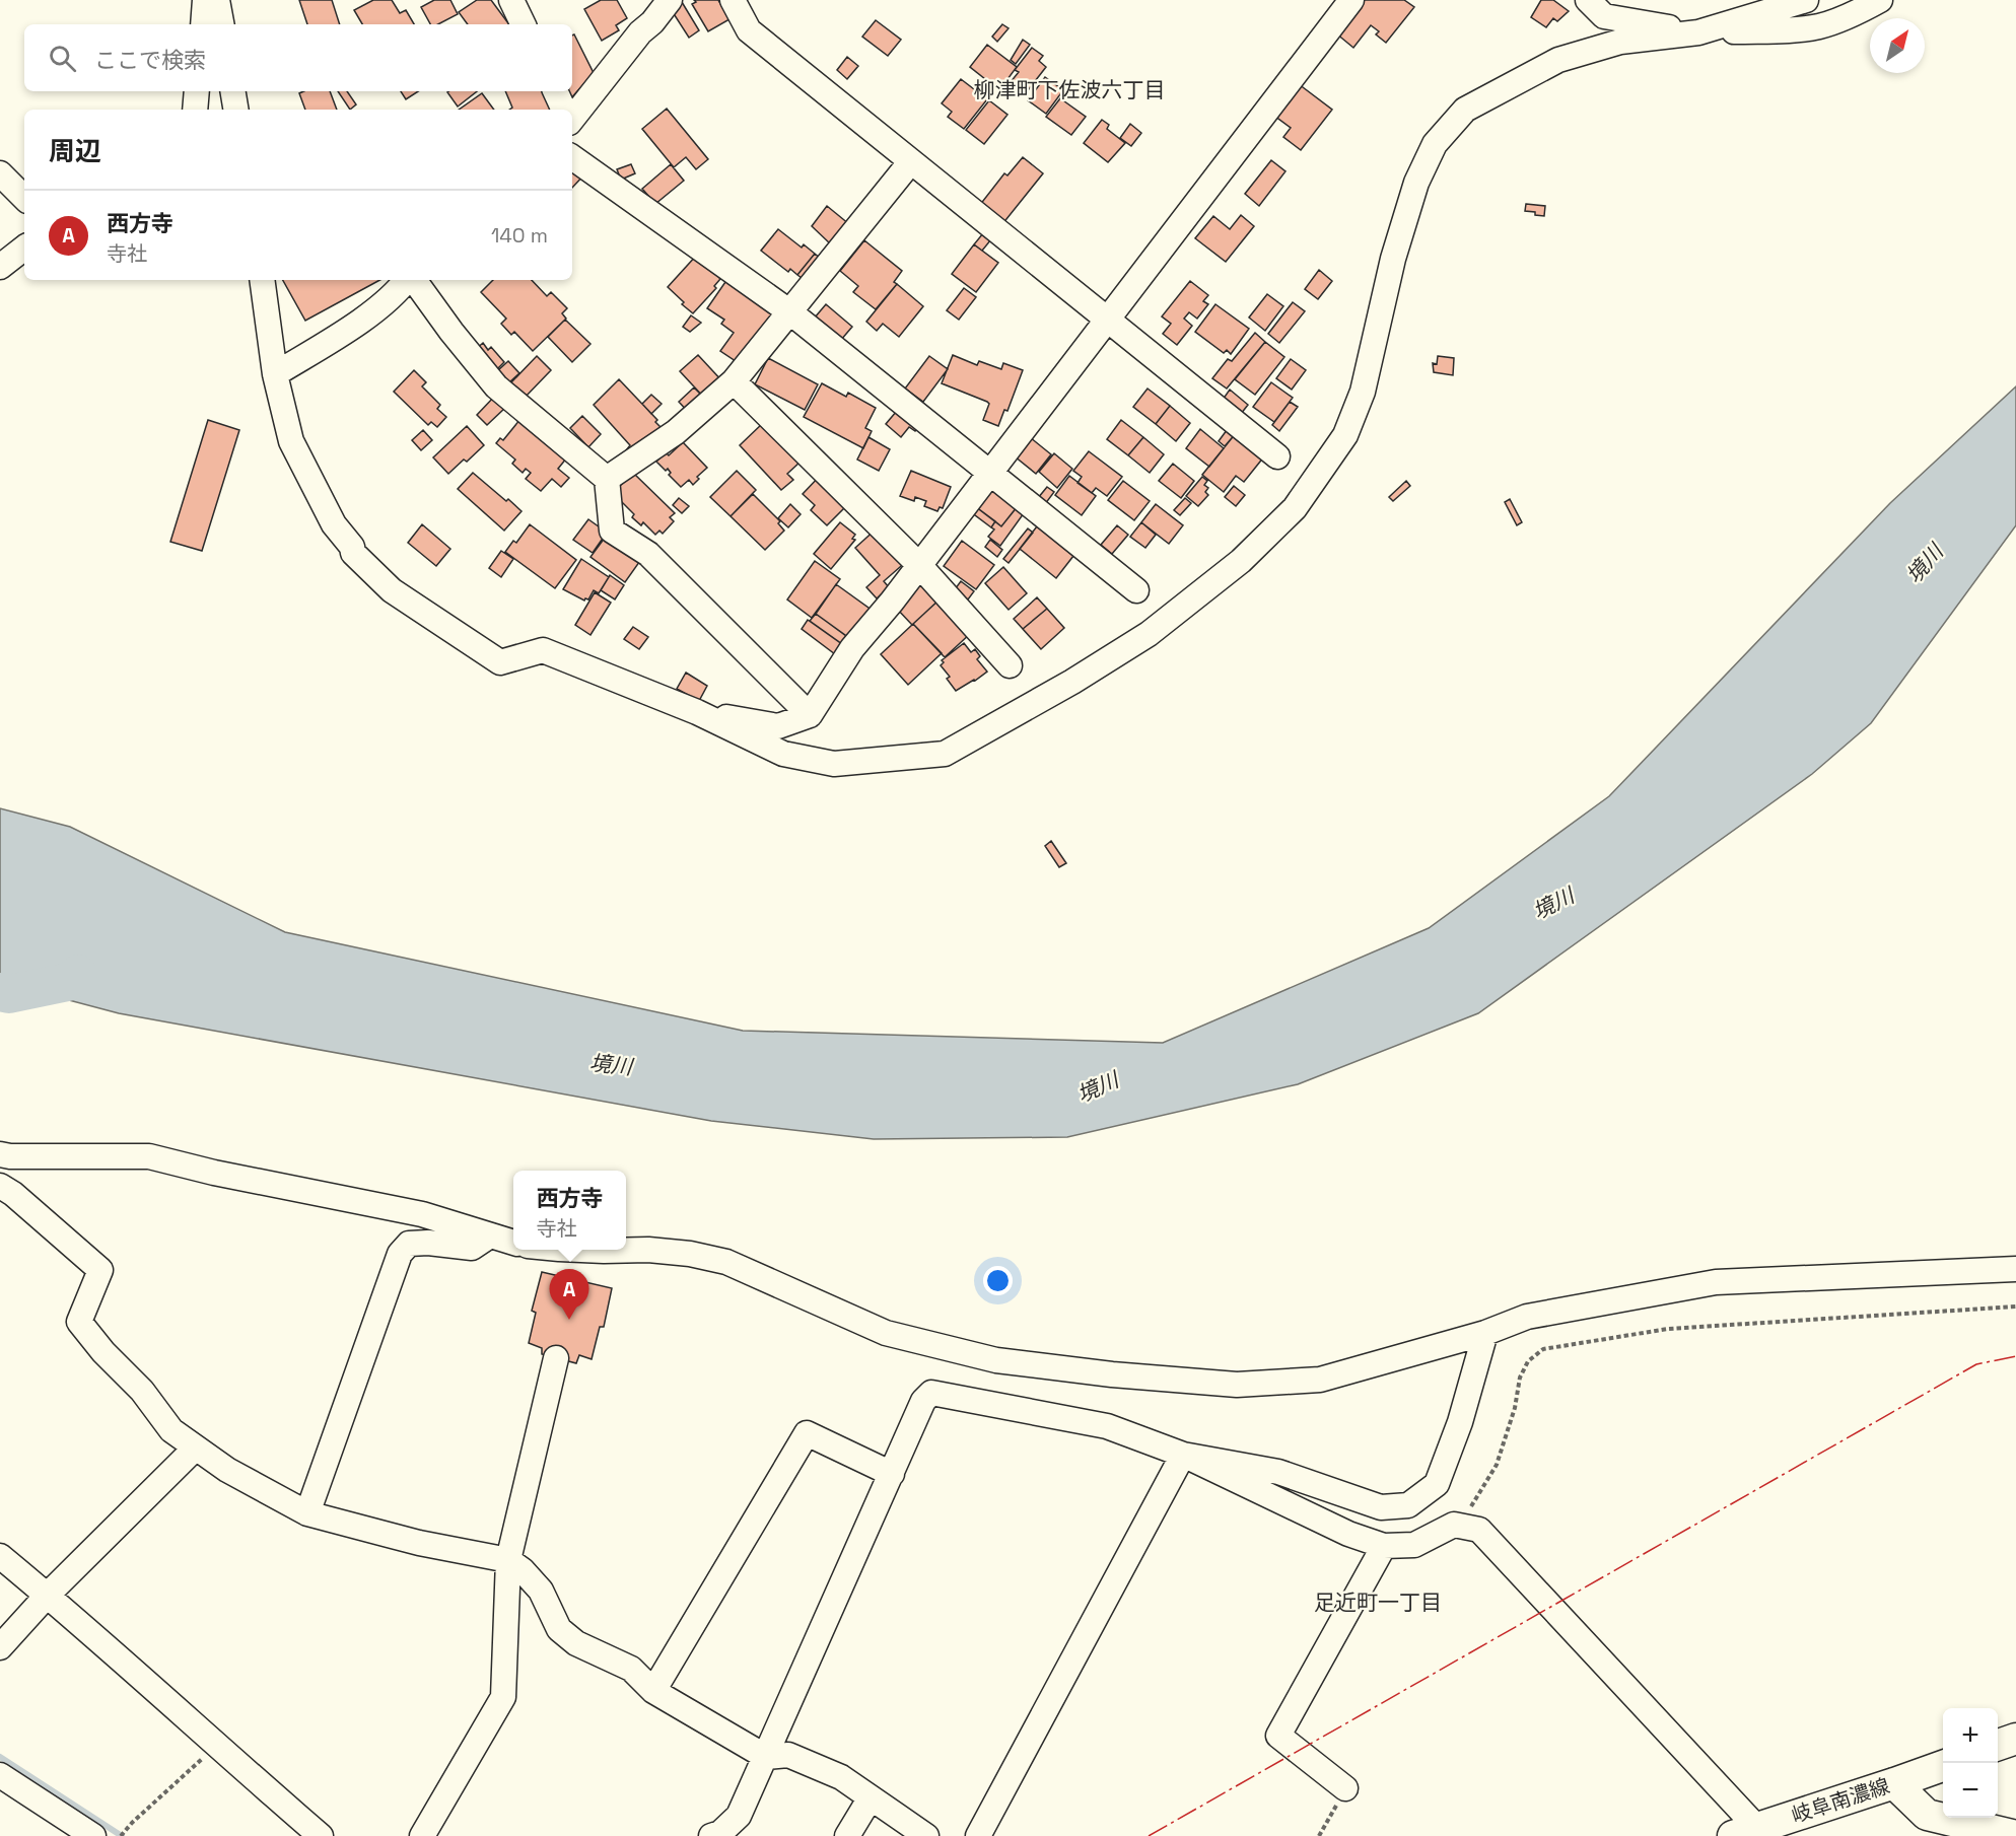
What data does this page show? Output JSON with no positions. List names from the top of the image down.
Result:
{
  "streets": {
    "main road": ["岐阜南濃線"]
  },
  "districts": ["柳津町下佐波六丁目", "足近町一丁目"],
  "water": ["境川"],
  "north": "top right",
  "page": {
    "search": "ここで検索",
    "heading": "周辺",
    "list": [
      {
        "mark": "A",
        "name": "西方寺",
        "note": "寺社",
        "value": "140 m"
      }
    ],
    "popup": ["西方寺", "寺社"],
    "pins": "A",
    "map_buttons": ["+", "−"]
  }
}
